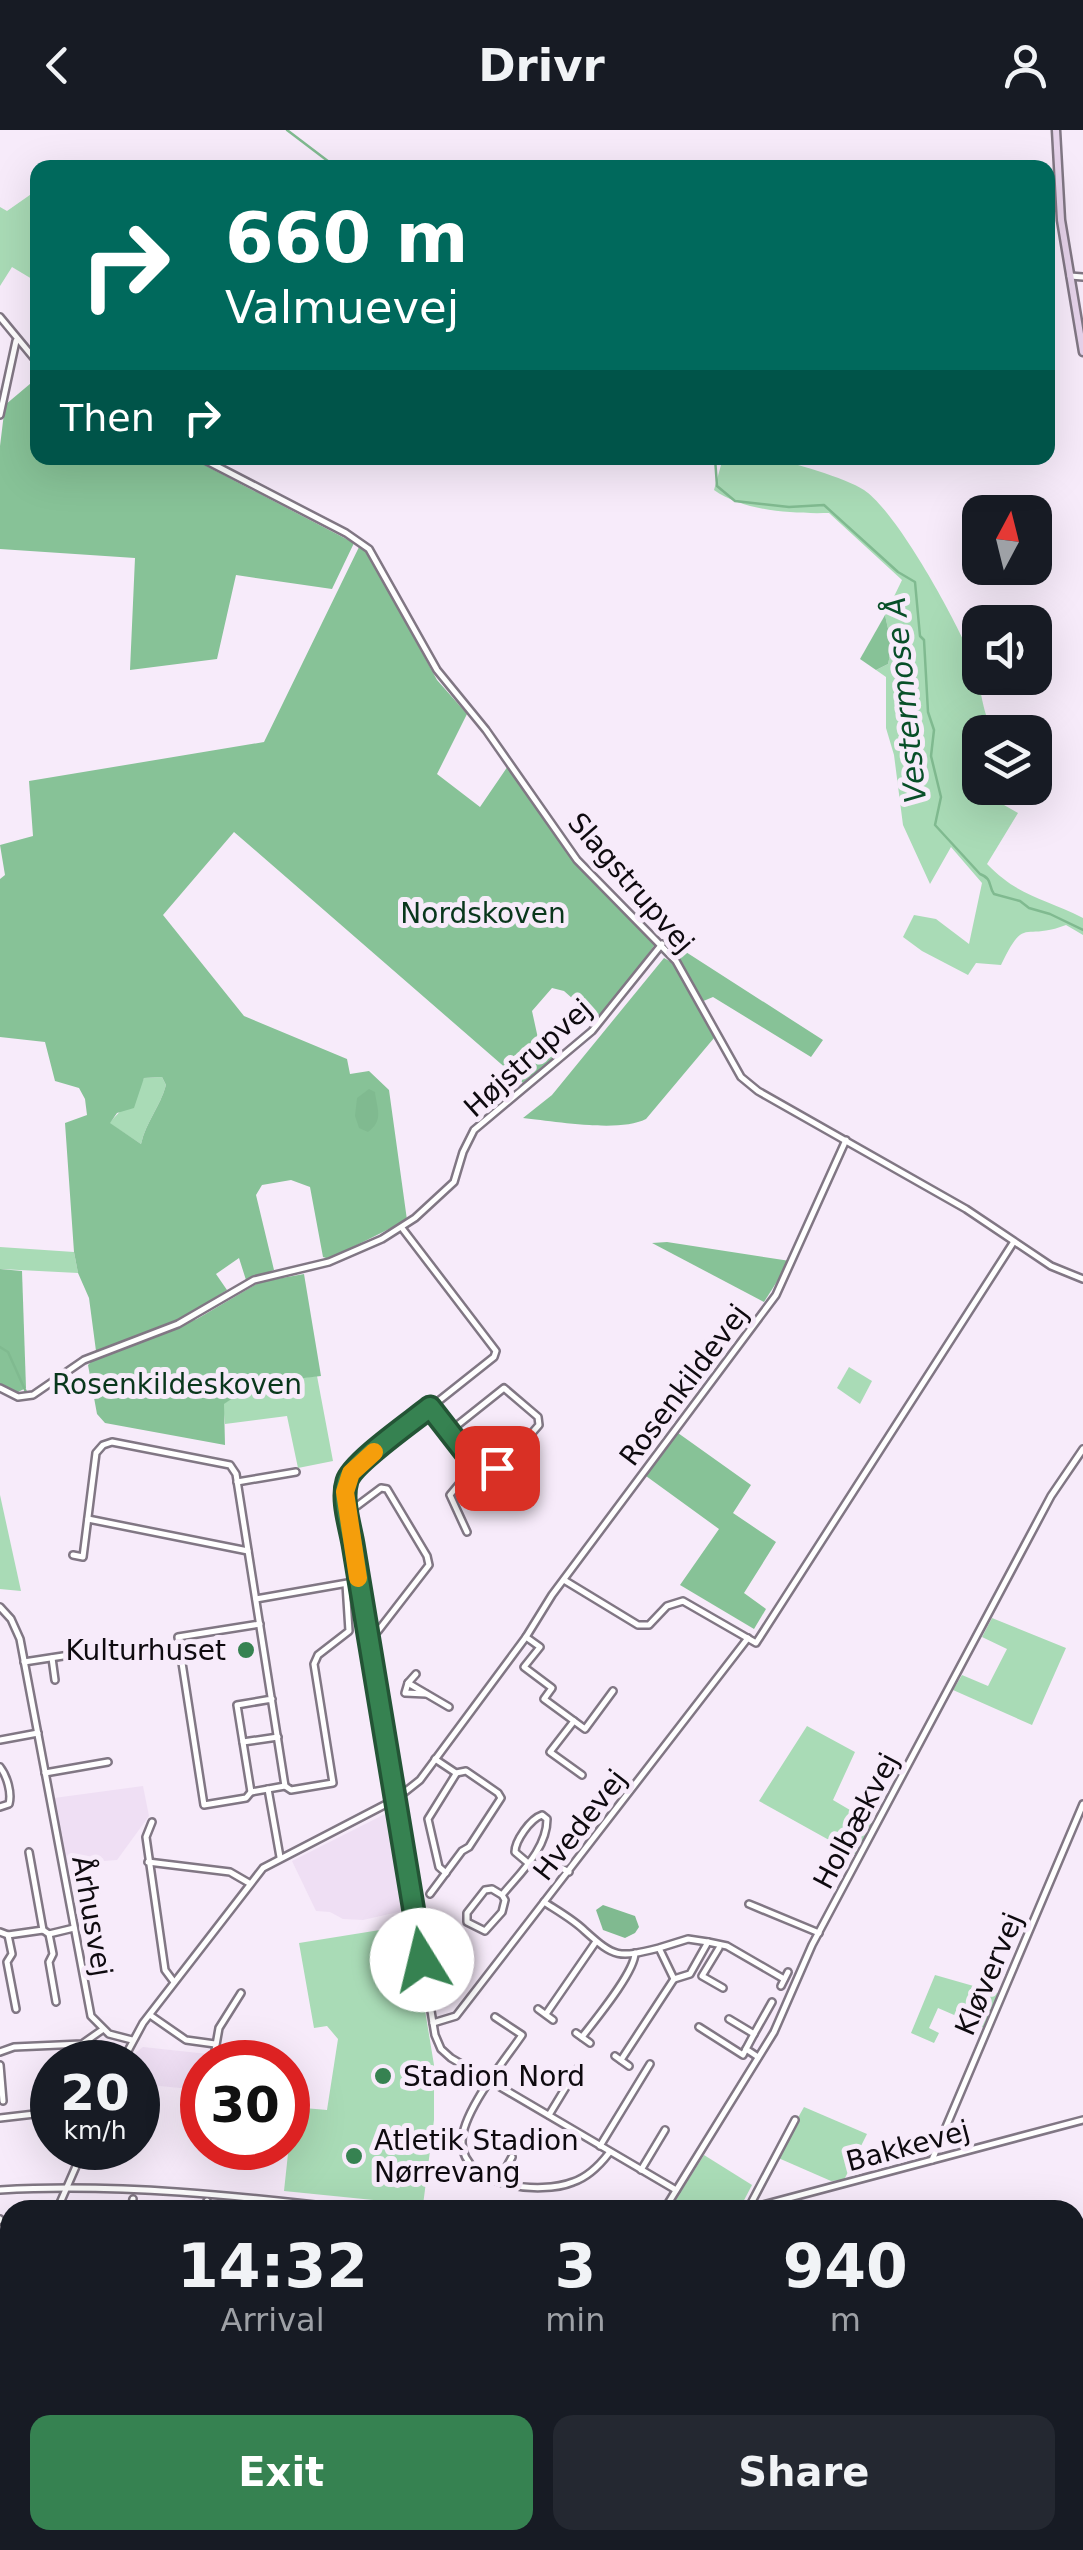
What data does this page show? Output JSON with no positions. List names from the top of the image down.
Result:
{
  "streets": {
    "street": [
      "Slagstrupvej",
      "Højstrupvej",
      "Rosenkildevej",
      "Holbækvej",
      "Hvedevej",
      "Århusvej",
      "Kløvervej",
      "Bakkevej"
    ]
  },
  "crossings": [
    ["Slagstrupvej", "Højstrupvej"],
    ["Slagstrupvej", "Rosenkildevej"],
    ["Kløvervej", "Bakkevej"]
  ],
  "water": ["Vestermose Å"],
  "parks": ["Nordskoven", "Rosenkildeskoven"],
  "places": ["Kulturhuset", "Stadion Nord", "Atletik Stadion Nørrevang"],
  "north": "top",
  "page": {
    "header": "Drivr",
    "turn": ["660 m", "Valmuevej"],
    "then": "Then",
    "speed": "20 km/h",
    "limit": "30",
    "eta": [
      "14:32",
      "Arrival",
      "3",
      "min",
      "940",
      "m"
    ],
    "buttons": ["Exit", "Share"]
  }
}
